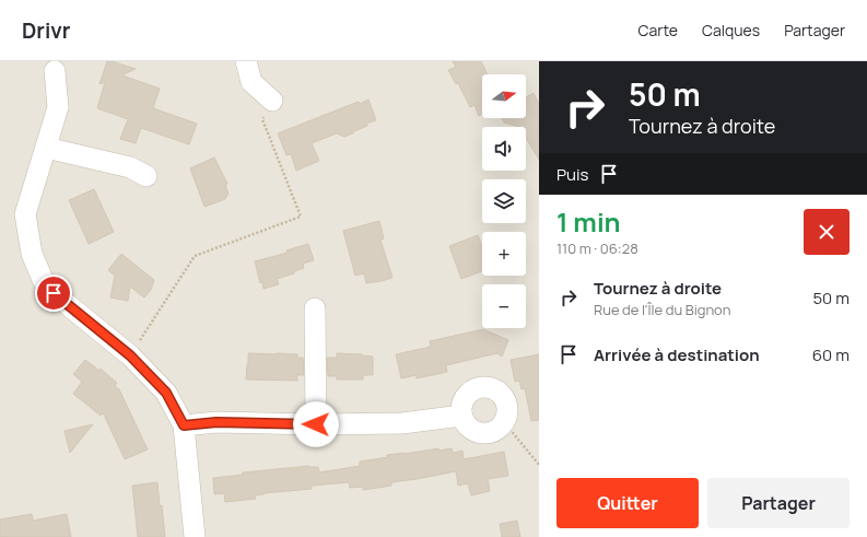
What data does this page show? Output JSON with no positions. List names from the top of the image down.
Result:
{
  "north": "right",
  "page": {
    "header": "Drivr",
    "nav": ["Carte", "Calques", "Partager"],
    "turn": ["50 m", "Tournez à droite"],
    "map_buttons": ["+", "−"],
    "then": "Puis",
    "heading": ["1 min", "110 m · 06:28"],
    "list": [
      {
        "name": "Tournez à droite",
        "note": "Rue de l'Île du Bignon",
        "value": "50 m"
      },
      {
        "name": "Arrivée à destination",
        "value": "60 m"
      }
    ],
    "buttons": ["Quitter", "Partager"]
  }
}
